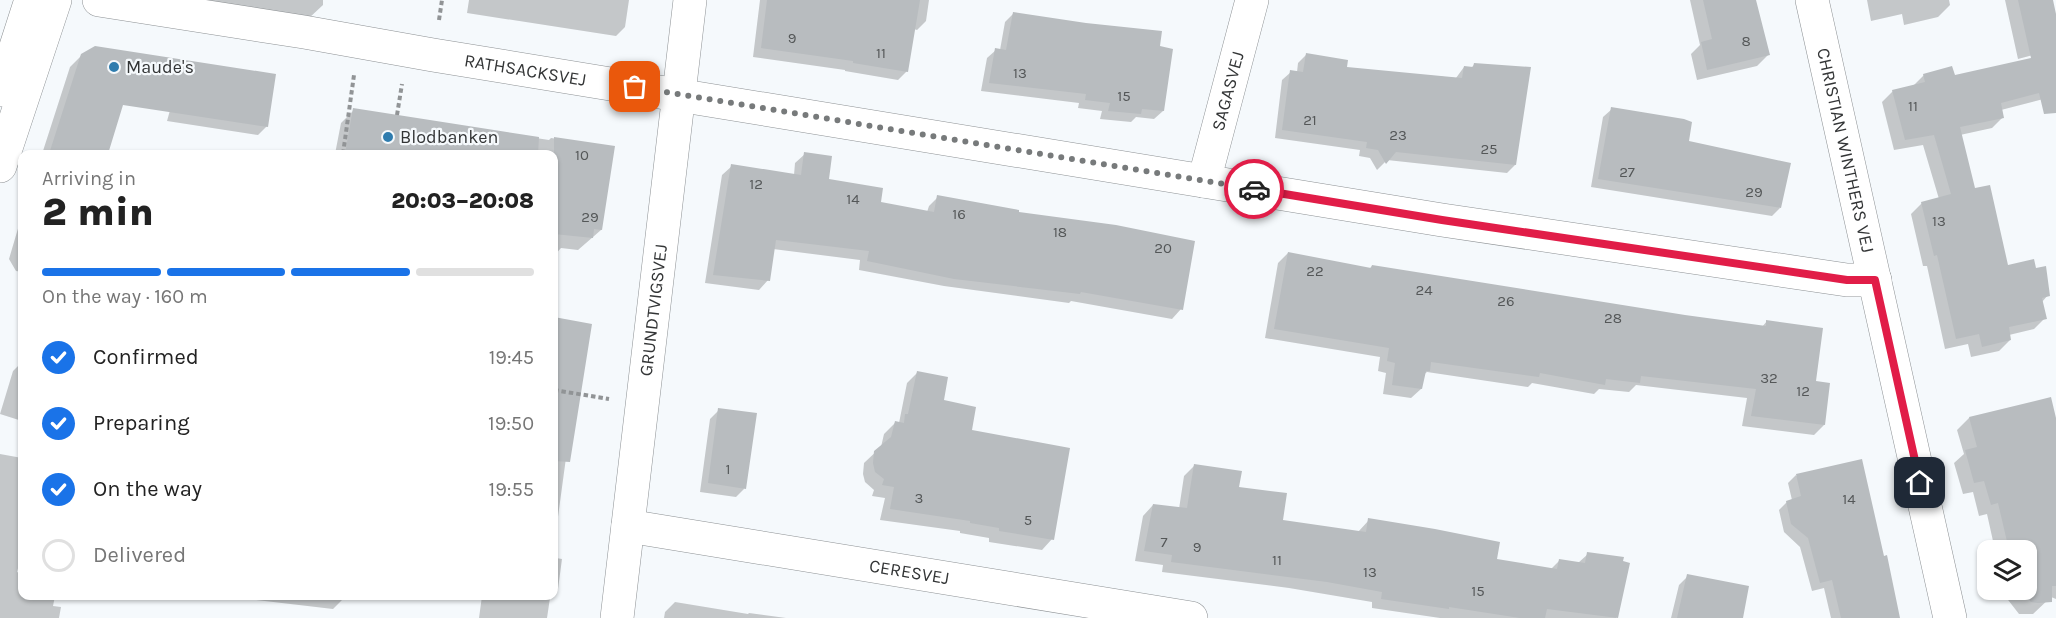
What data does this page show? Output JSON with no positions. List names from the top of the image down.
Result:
{
  "streets": {
    "street": [
      "RATHSACKSVEJ",
      "SAGASVEJ",
      "CHRISTIAN WINTHERS VEJ",
      "GRUNDTVIGSVEJ",
      "CERESVEJ"
    ]
  },
  "crossings": [
    ["RATHSACKSVEJ", "SAGASVEJ"],
    ["RATHSACKSVEJ", "CHRISTIAN WINTHERS VEJ"],
    ["RATHSACKSVEJ", "GRUNDTVIGSVEJ"],
    ["GRUNDTVIGSVEJ", "CERESVEJ"]
  ],
  "places": ["Maude's", "Blodbanken"],
  "house_numbers": [
    "9",
    "8",
    "11",
    "13",
    "15",
    "11",
    "21",
    "23",
    "25",
    "10",
    "27",
    "12",
    "29",
    "14",
    "16",
    "29",
    "13",
    "18",
    "20",
    "22",
    "24",
    "26",
    "28",
    "32",
    "12",
    "1",
    "3",
    "14",
    "5",
    "7",
    "9",
    "11",
    "13",
    "15"
  ],
  "page": {
    "heading": ["2 min", "Arriving in", "20:03–20:08"],
    "bar": "On the way · 160 m",
    "list": [
      ["Confirmed", "19:45"],
      ["Preparing", "19:50"],
      ["On the way", "19:55"],
      "Delivered"
    ]
  }
}
